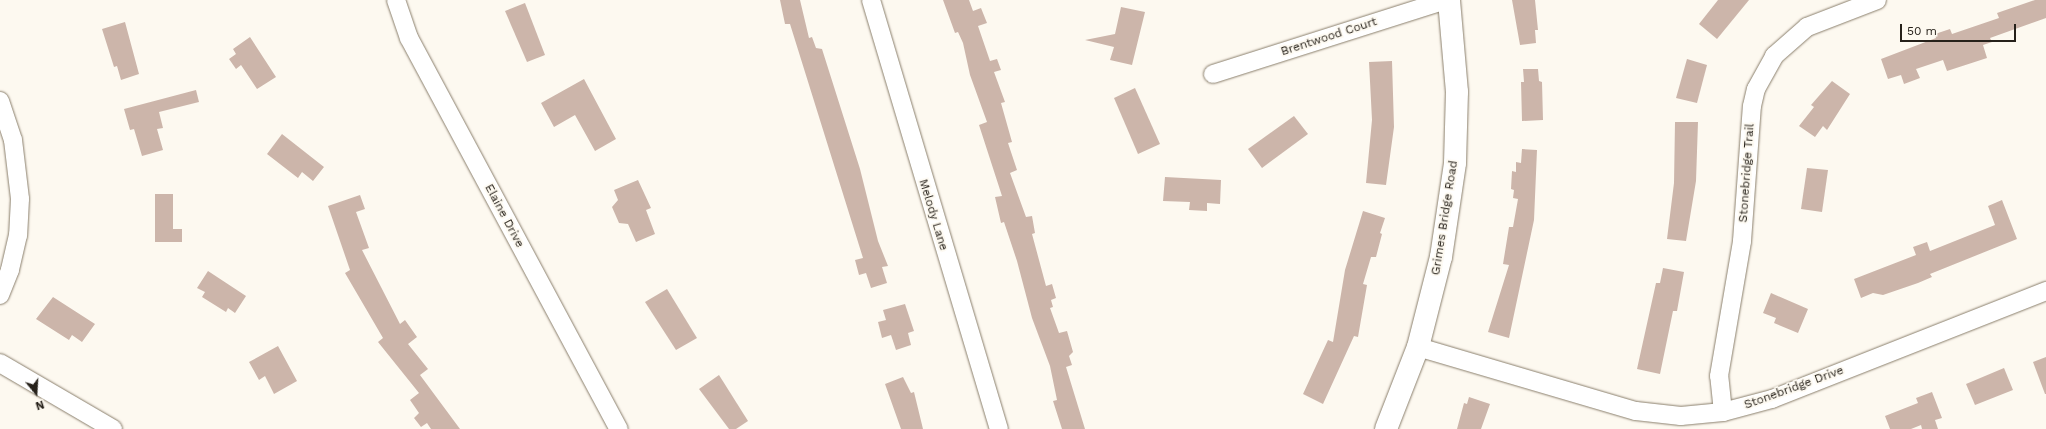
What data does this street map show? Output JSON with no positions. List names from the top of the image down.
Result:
{
  "streets": {
    "street": [
      "Brentwood Court",
      "Stonebridge Trail",
      "Melody Lane",
      "Elaine Drive",
      "Grimes Bridge Road",
      "Stonebridge Drive"
    ]
  },
  "crossings": [
    ["Stonebridge Trail", "Stonebridge Drive"],
    ["Grimes Bridge Road", "Stonebridge Drive"]
  ],
  "scale_bar": "50 m",
  "north": "bottom"
}
